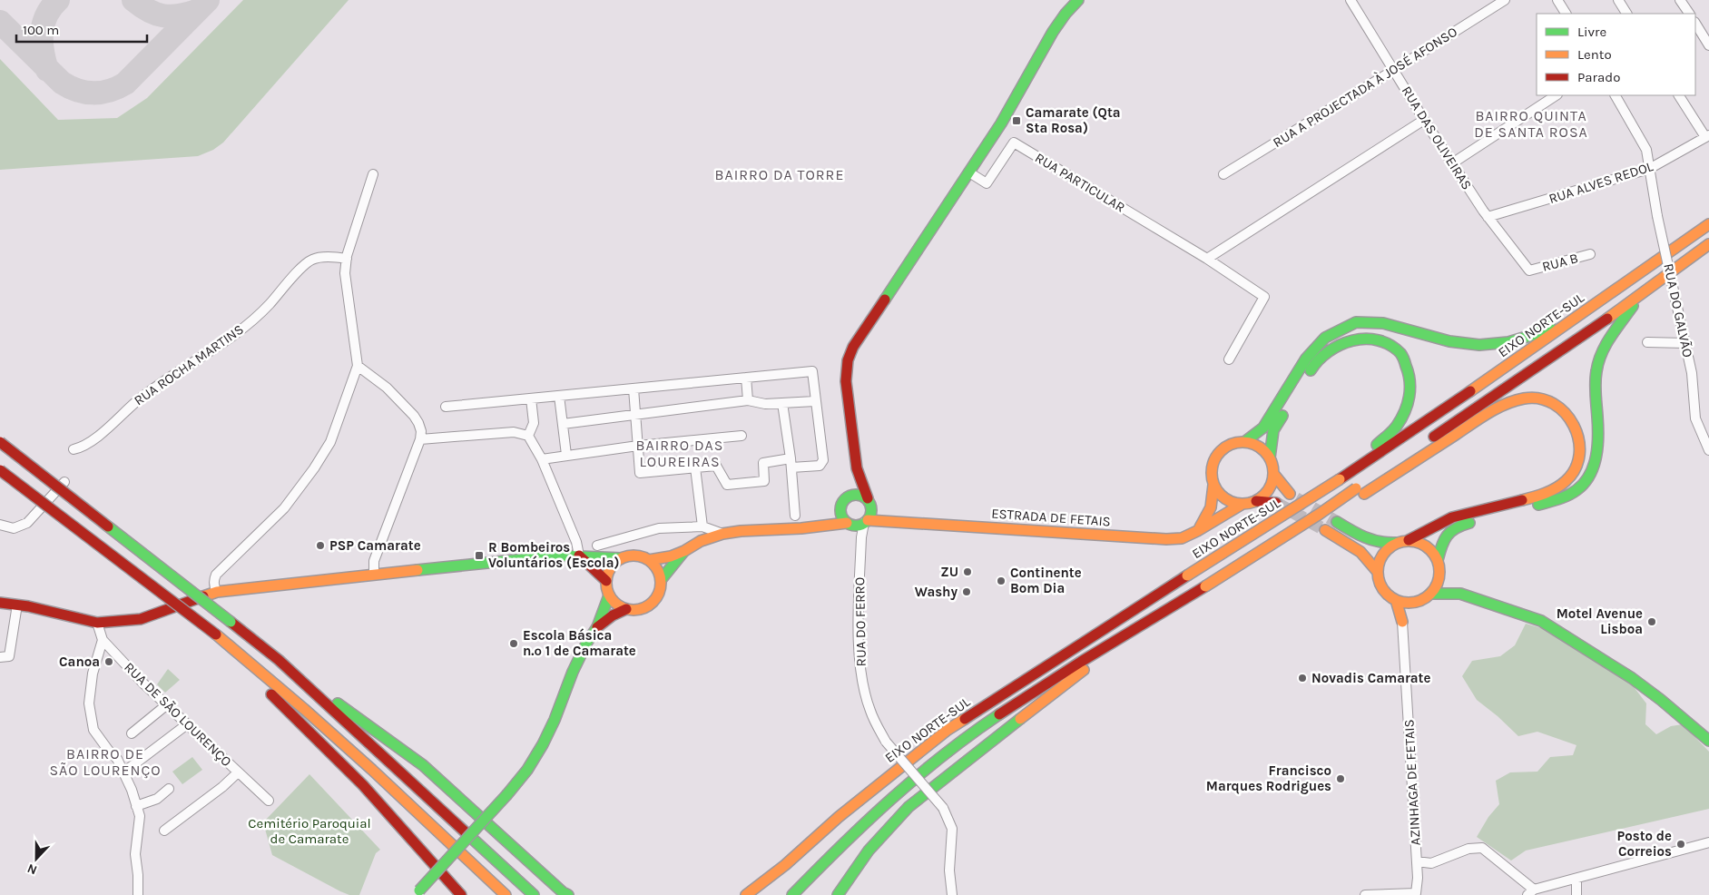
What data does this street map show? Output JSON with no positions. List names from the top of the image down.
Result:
{
  "streets": {
    "main road": ["EIXO NORTE-SUL", "ESTRADA DE FETAIS"],
    "street": [
      "RUA A PROJECTADA À JOSÉ AFONSO",
      "RUA DAS OLIVEIRAS",
      "RUA PARTICULAR",
      "RUA ALVES REDOL",
      "RUA B",
      "RUA DO GALVÃO",
      "RUA ROCHA MARTINS",
      "RUA DO FERRO",
      "RUA DE SÃO LOURENÇO",
      "AZINHAGA DE FETAIS"
    ]
  },
  "crossings": [
    ["RUA A PROJECTADA À JOSÉ AFONSO", "RUA DAS OLIVEIRAS"],
    ["RUA DAS OLIVEIRAS", "RUA ALVES REDOL"],
    ["RUA DAS OLIVEIRAS", "RUA B"],
    ["RUA ALVES REDOL", "RUA DO GALVÃO"],
    ["ESTRADA DE FETAIS", "RUA DO FERRO"]
  ],
  "districts": [
    "BAIRRO QUINTA DE SANTA ROSA",
    "BAIRRO DA TORRE",
    "BAIRRO DAS LOUREIRAS",
    "BAIRRO DE SÃO LOURENÇO"
  ],
  "parks": ["Cemitério Paroquial de Camarate"],
  "places": {
    "transit": ["Camarate (Qta Sta Rosa)", "R Bombeiros Voluntários (Escola)"],
    "other": [
      "PSP Camarate",
      "ZU",
      "Continente Bom Dia",
      "Washy",
      "Motel Avenue Lisboa",
      "Escola Básica n.º 1 de Camarate",
      "Canoa",
      "Novadis Camarate",
      "Francisco Marques Rodrigues",
      "Posto de Correios"
    ]
  },
  "legend": ["Livre", "Lento", "Parado"],
  "scale_bar": "100 m",
  "north": "bottom"
}
